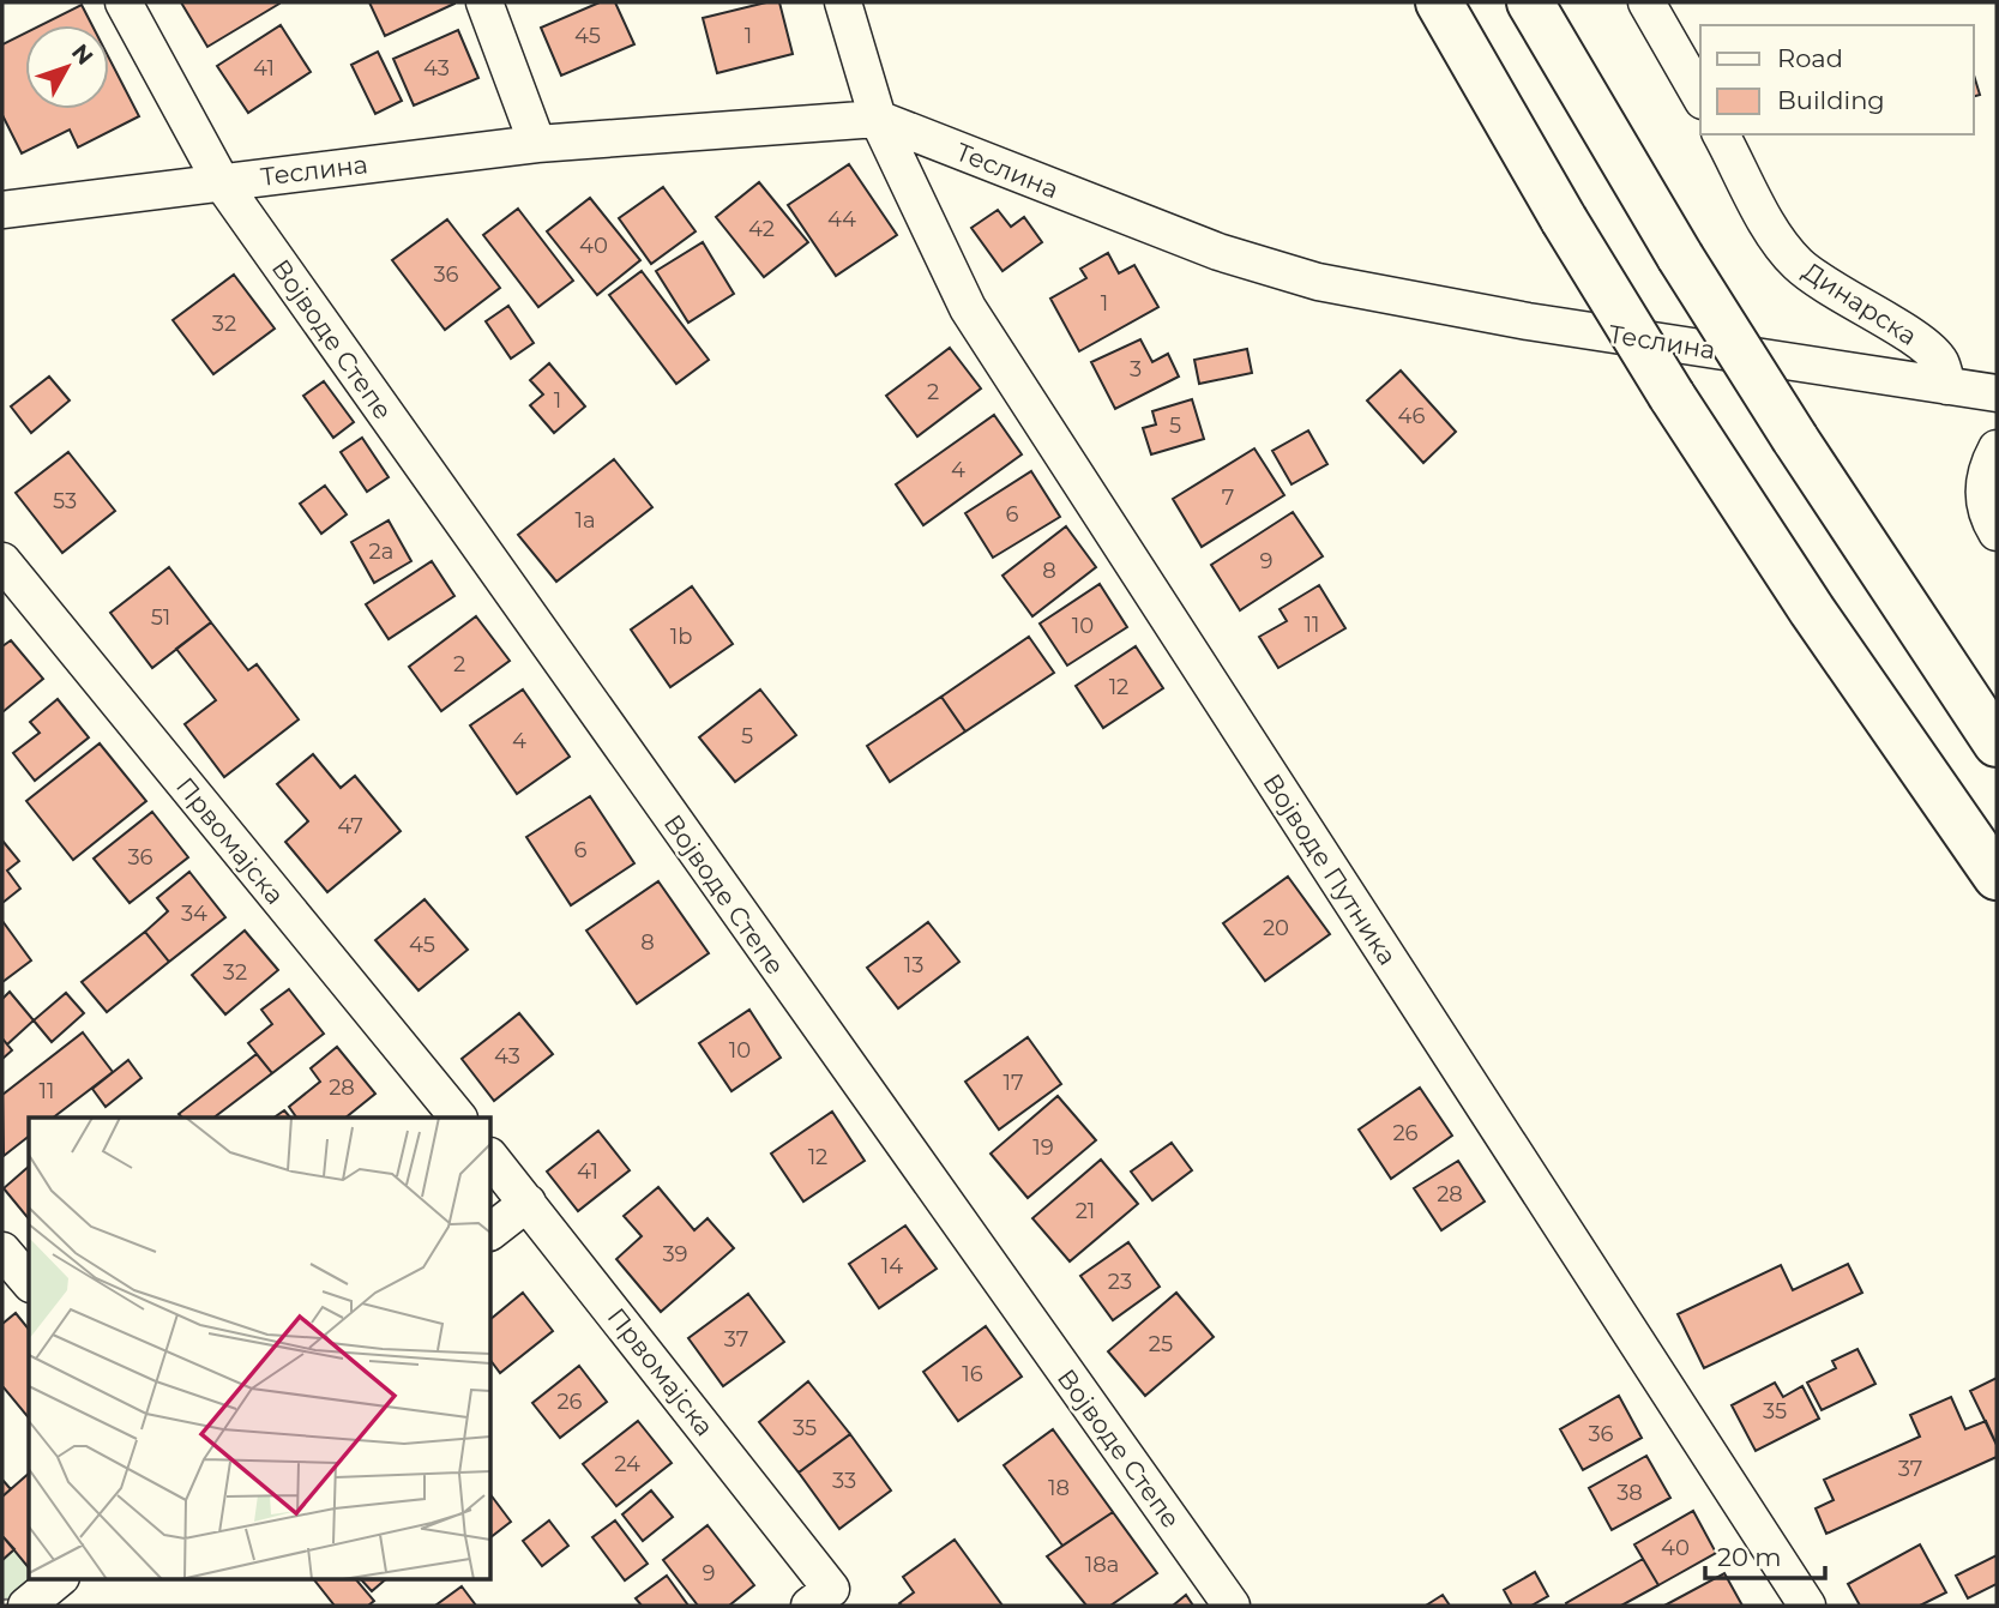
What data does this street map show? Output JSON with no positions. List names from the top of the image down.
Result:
{
  "streets": {
    "street": [
      "Теслина",
      "Динарска",
      "Војводе Степе",
      "Првомајска",
      "Војводе Путника"
    ]
  },
  "crossings": [
    ["Теслина", "Динарска"],
    ["Теслина", "Војводе Степе"],
    ["Теслина", "Војводе Путника"]
  ],
  "house_numbers": [
    "45",
    "1",
    "41",
    "43",
    "44",
    "42",
    "40",
    "36",
    "1",
    "32",
    "3",
    "2",
    "1",
    "46",
    "5",
    "4",
    "7",
    "53",
    "6",
    "1a",
    "2a",
    "9",
    "8",
    "51",
    "11",
    "10",
    "1b",
    "2",
    "12",
    "5",
    "4",
    "47",
    "6",
    "36",
    "34",
    "20",
    "8",
    "45",
    "13",
    "32",
    "10",
    "43",
    "17",
    "28",
    "11",
    "26",
    "19",
    "12",
    "41",
    "28",
    "21",
    "39",
    "14",
    "23",
    "37",
    "25",
    "16",
    "26",
    "35",
    "35",
    "36",
    "24",
    "37",
    "33",
    "18",
    "38",
    "40",
    "18a",
    "9"
  ],
  "legend": ["Road", "Building"],
  "scale_bar": "20 m",
  "north": "top right"
}
